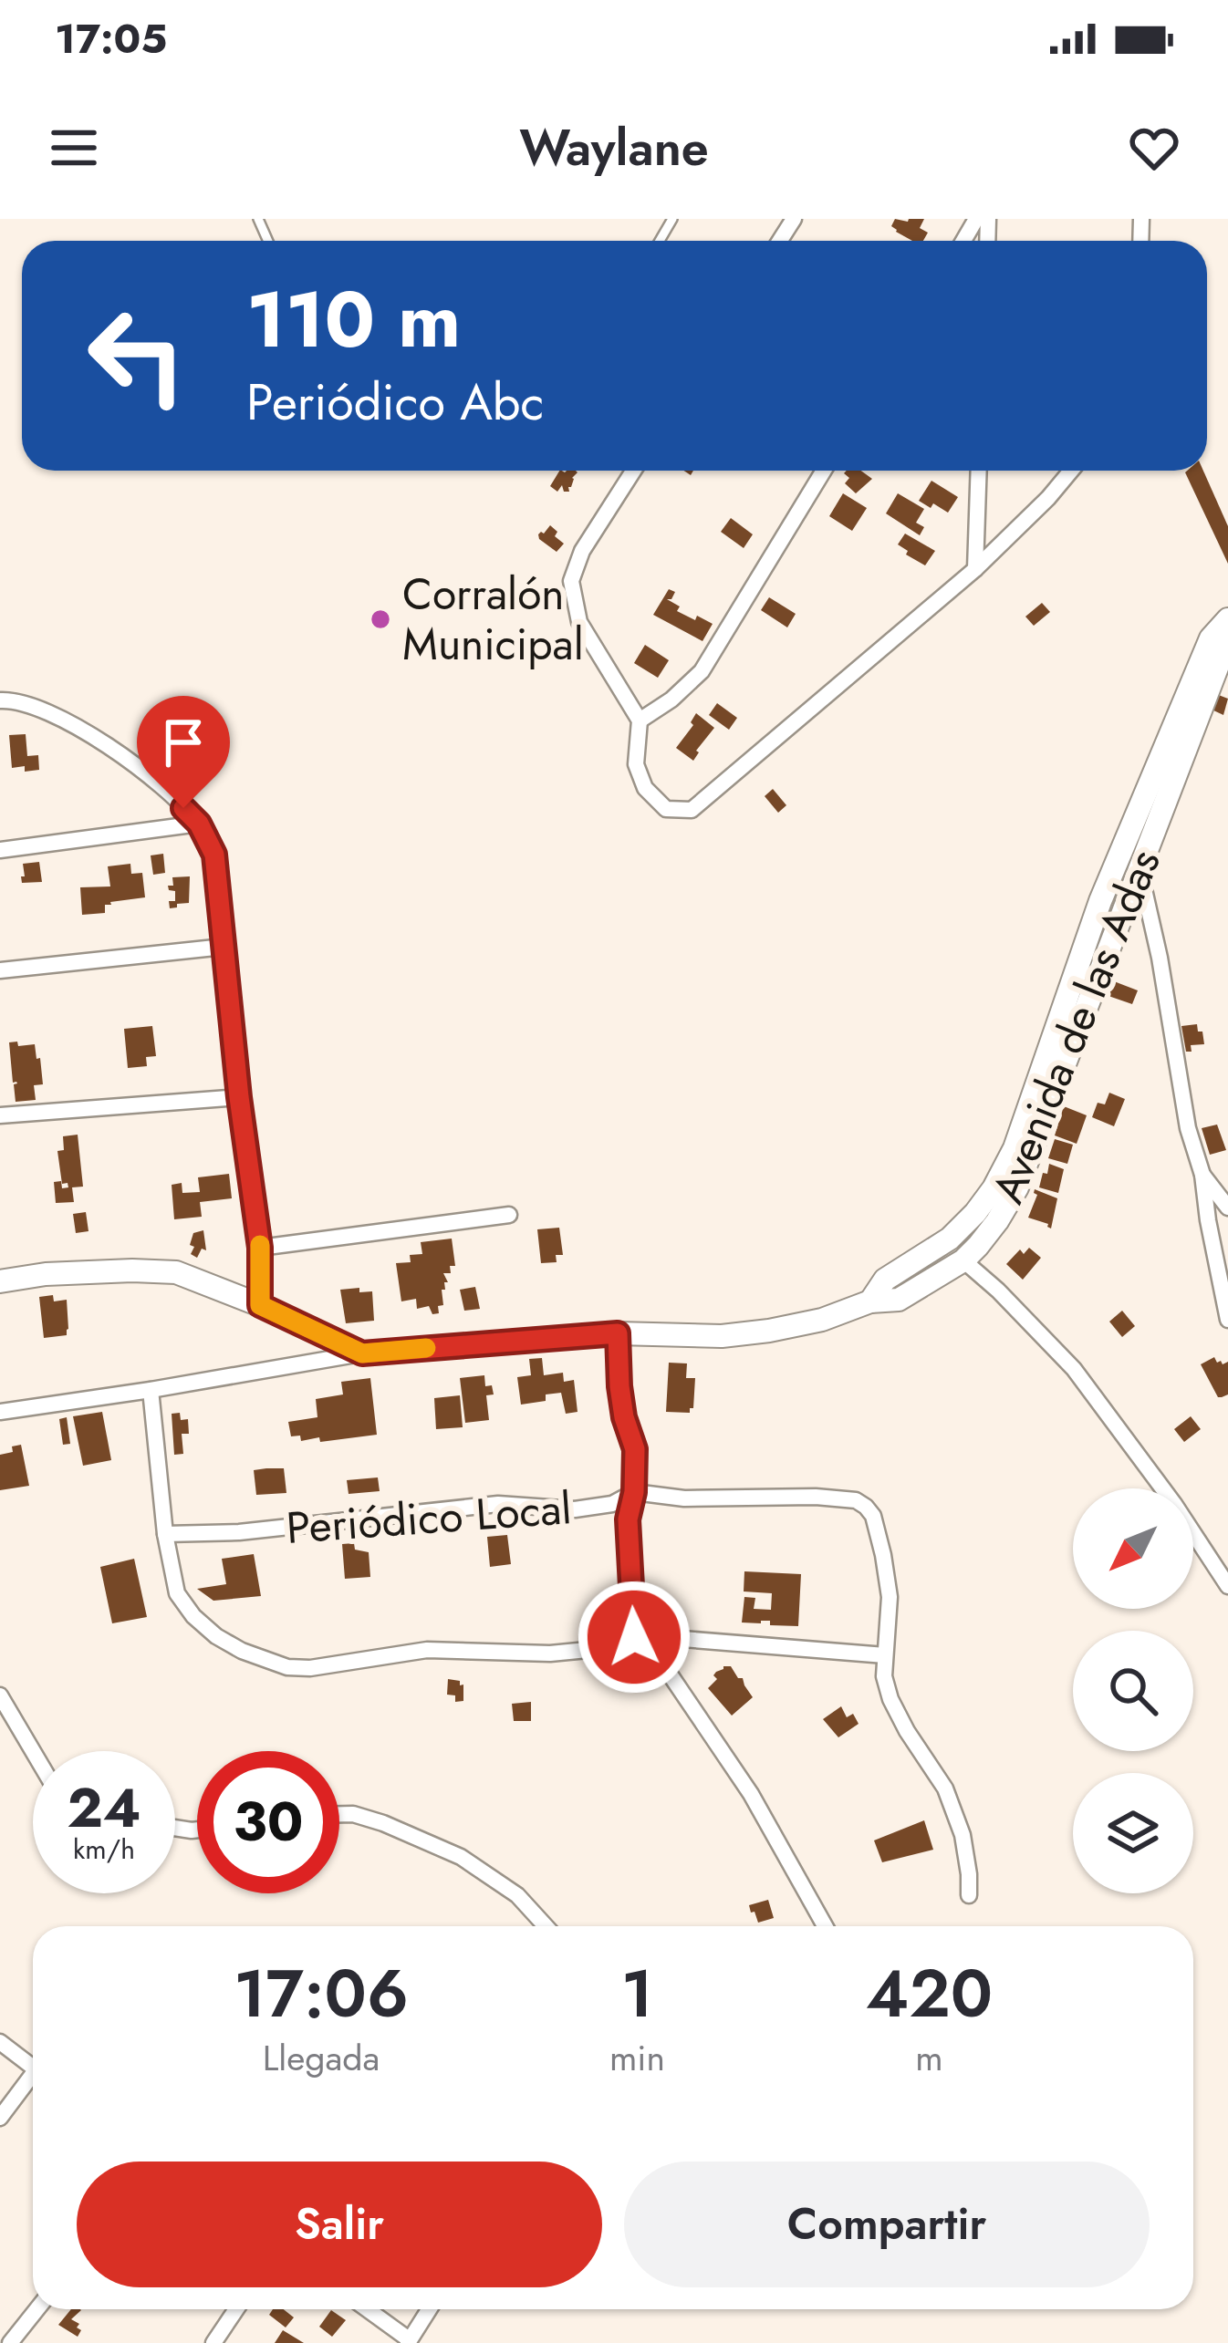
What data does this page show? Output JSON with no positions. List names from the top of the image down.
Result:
{
  "streets": {
    "street": ["Avenida de las Adas", "Periódico Local"]
  },
  "places": ["Corralón Municipal"],
  "north": "bottom left",
  "page": {
    "status": "17:05",
    "header": "Waylane",
    "turn": ["110 m", "Periódico Abc"],
    "speed": "24 km/h",
    "limit": "30",
    "eta": [
      "17:06",
      "Llegada",
      "1",
      "min",
      "420",
      "m"
    ],
    "buttons": ["Salir", "Compartir"]
  }
}
